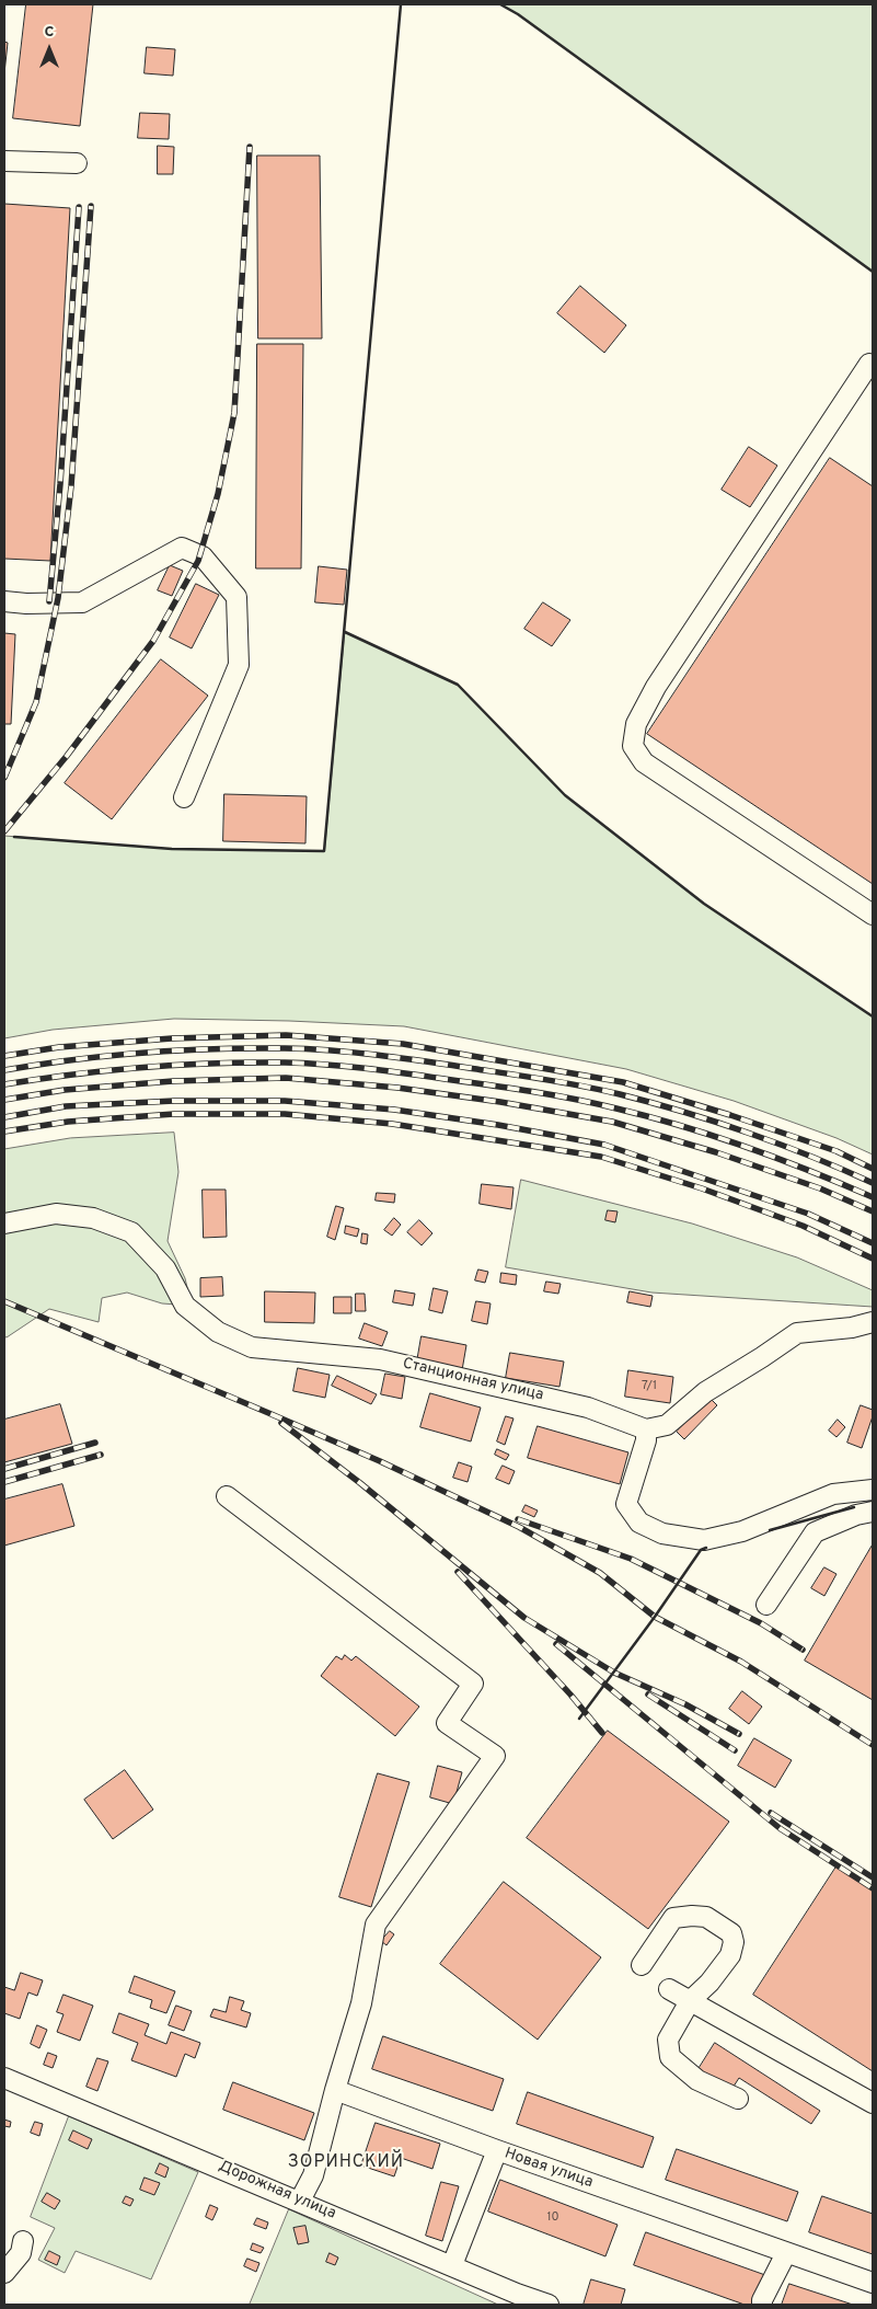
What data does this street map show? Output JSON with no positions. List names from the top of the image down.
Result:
{
  "streets": {
    "street": ["Станционная улица", "Новая улица", "Дорожная улица"]
  },
  "districts": ["ЗОРИНСКИЙ"],
  "house_numbers": ["7/1", "10"],
  "north": "top"
}
